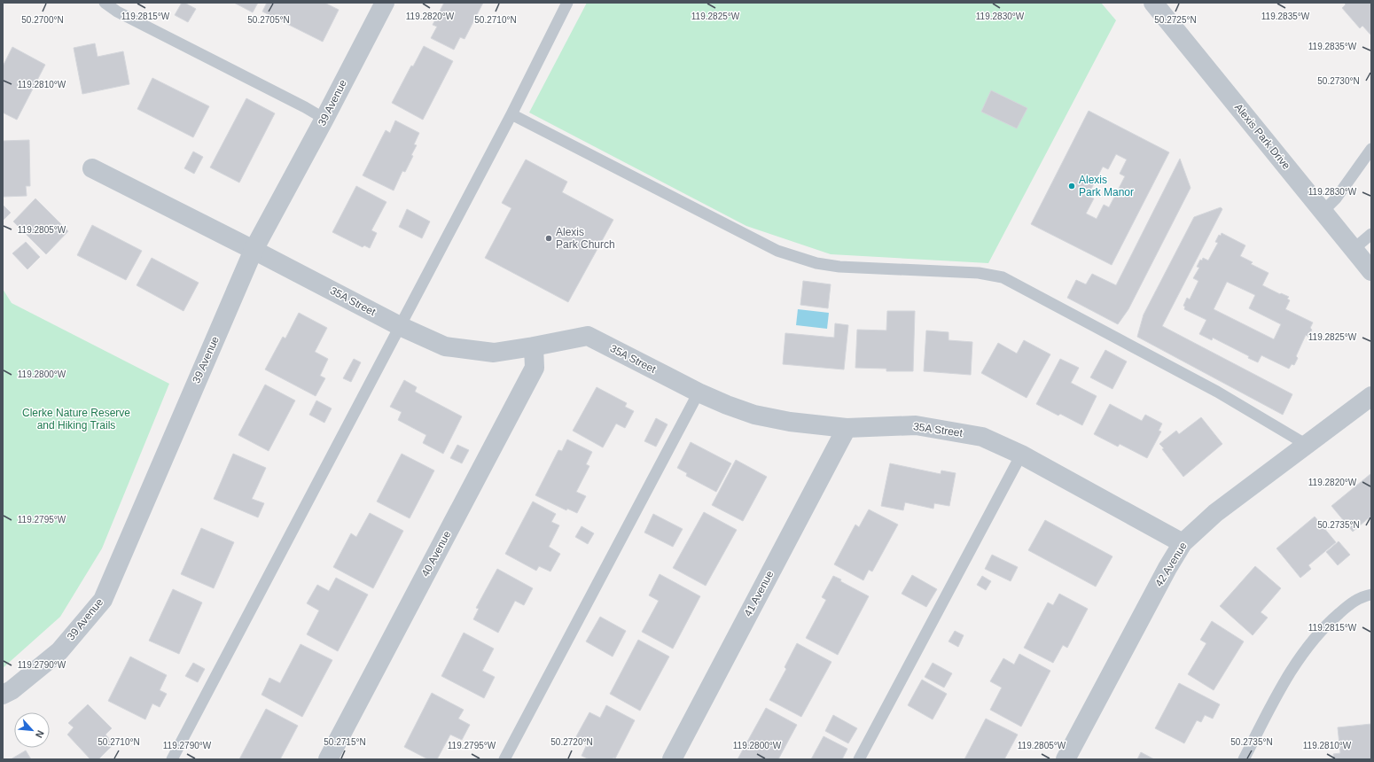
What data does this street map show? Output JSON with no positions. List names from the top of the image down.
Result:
{
  "streets": {
    "street": [
      "39 Avenue",
      "Alexis Park Drive",
      "35A Street",
      "40 Avenue",
      "42 Avenue",
      "41 Avenue"
    ]
  },
  "crossings": [
    ["39 Avenue", "35A Street"],
    ["35A Street", "40 Avenue"],
    ["35A Street", "42 Avenue"],
    ["35A Street", "41 Avenue"]
  ],
  "parks": ["Clerke Nature Reserve and Hiking Trails"],
  "places": ["Alexis Park Manor", "Alexis Park Church"],
  "north": "bottom right",
  "coordinates": [
    "119.2815°W",
    "119.2820°W",
    "119.2825°W",
    "119.2830°W",
    "119.2835°W",
    "50.2700°N",
    "50.2705°N",
    "50.2710°N",
    "50.2725°N",
    "50.2730°N",
    "119.2810°W",
    "119.2805°W",
    "119.2800°W",
    "119.2795°W",
    "50.2735°N",
    "119.2790°W",
    "50.2715°N",
    "50.2720°N"
  ]
}
